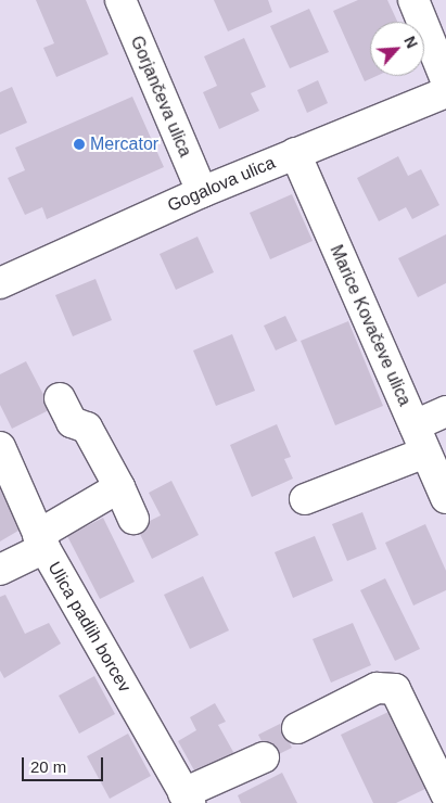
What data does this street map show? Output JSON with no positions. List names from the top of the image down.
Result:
{
  "streets": {
    "street": [
      "Gorjančeva ulica",
      "Gogalova ulica",
      "Marice Kovačeve ulica",
      "Ulica padlih borcev"
    ]
  },
  "crossings": [
    ["Gorjančeva ulica", "Gogalova ulica"],
    ["Gogalova ulica", "Marice Kovačeve ulica"]
  ],
  "places": ["Mercator"],
  "scale_bar": "20 m",
  "north": "top right"
}
